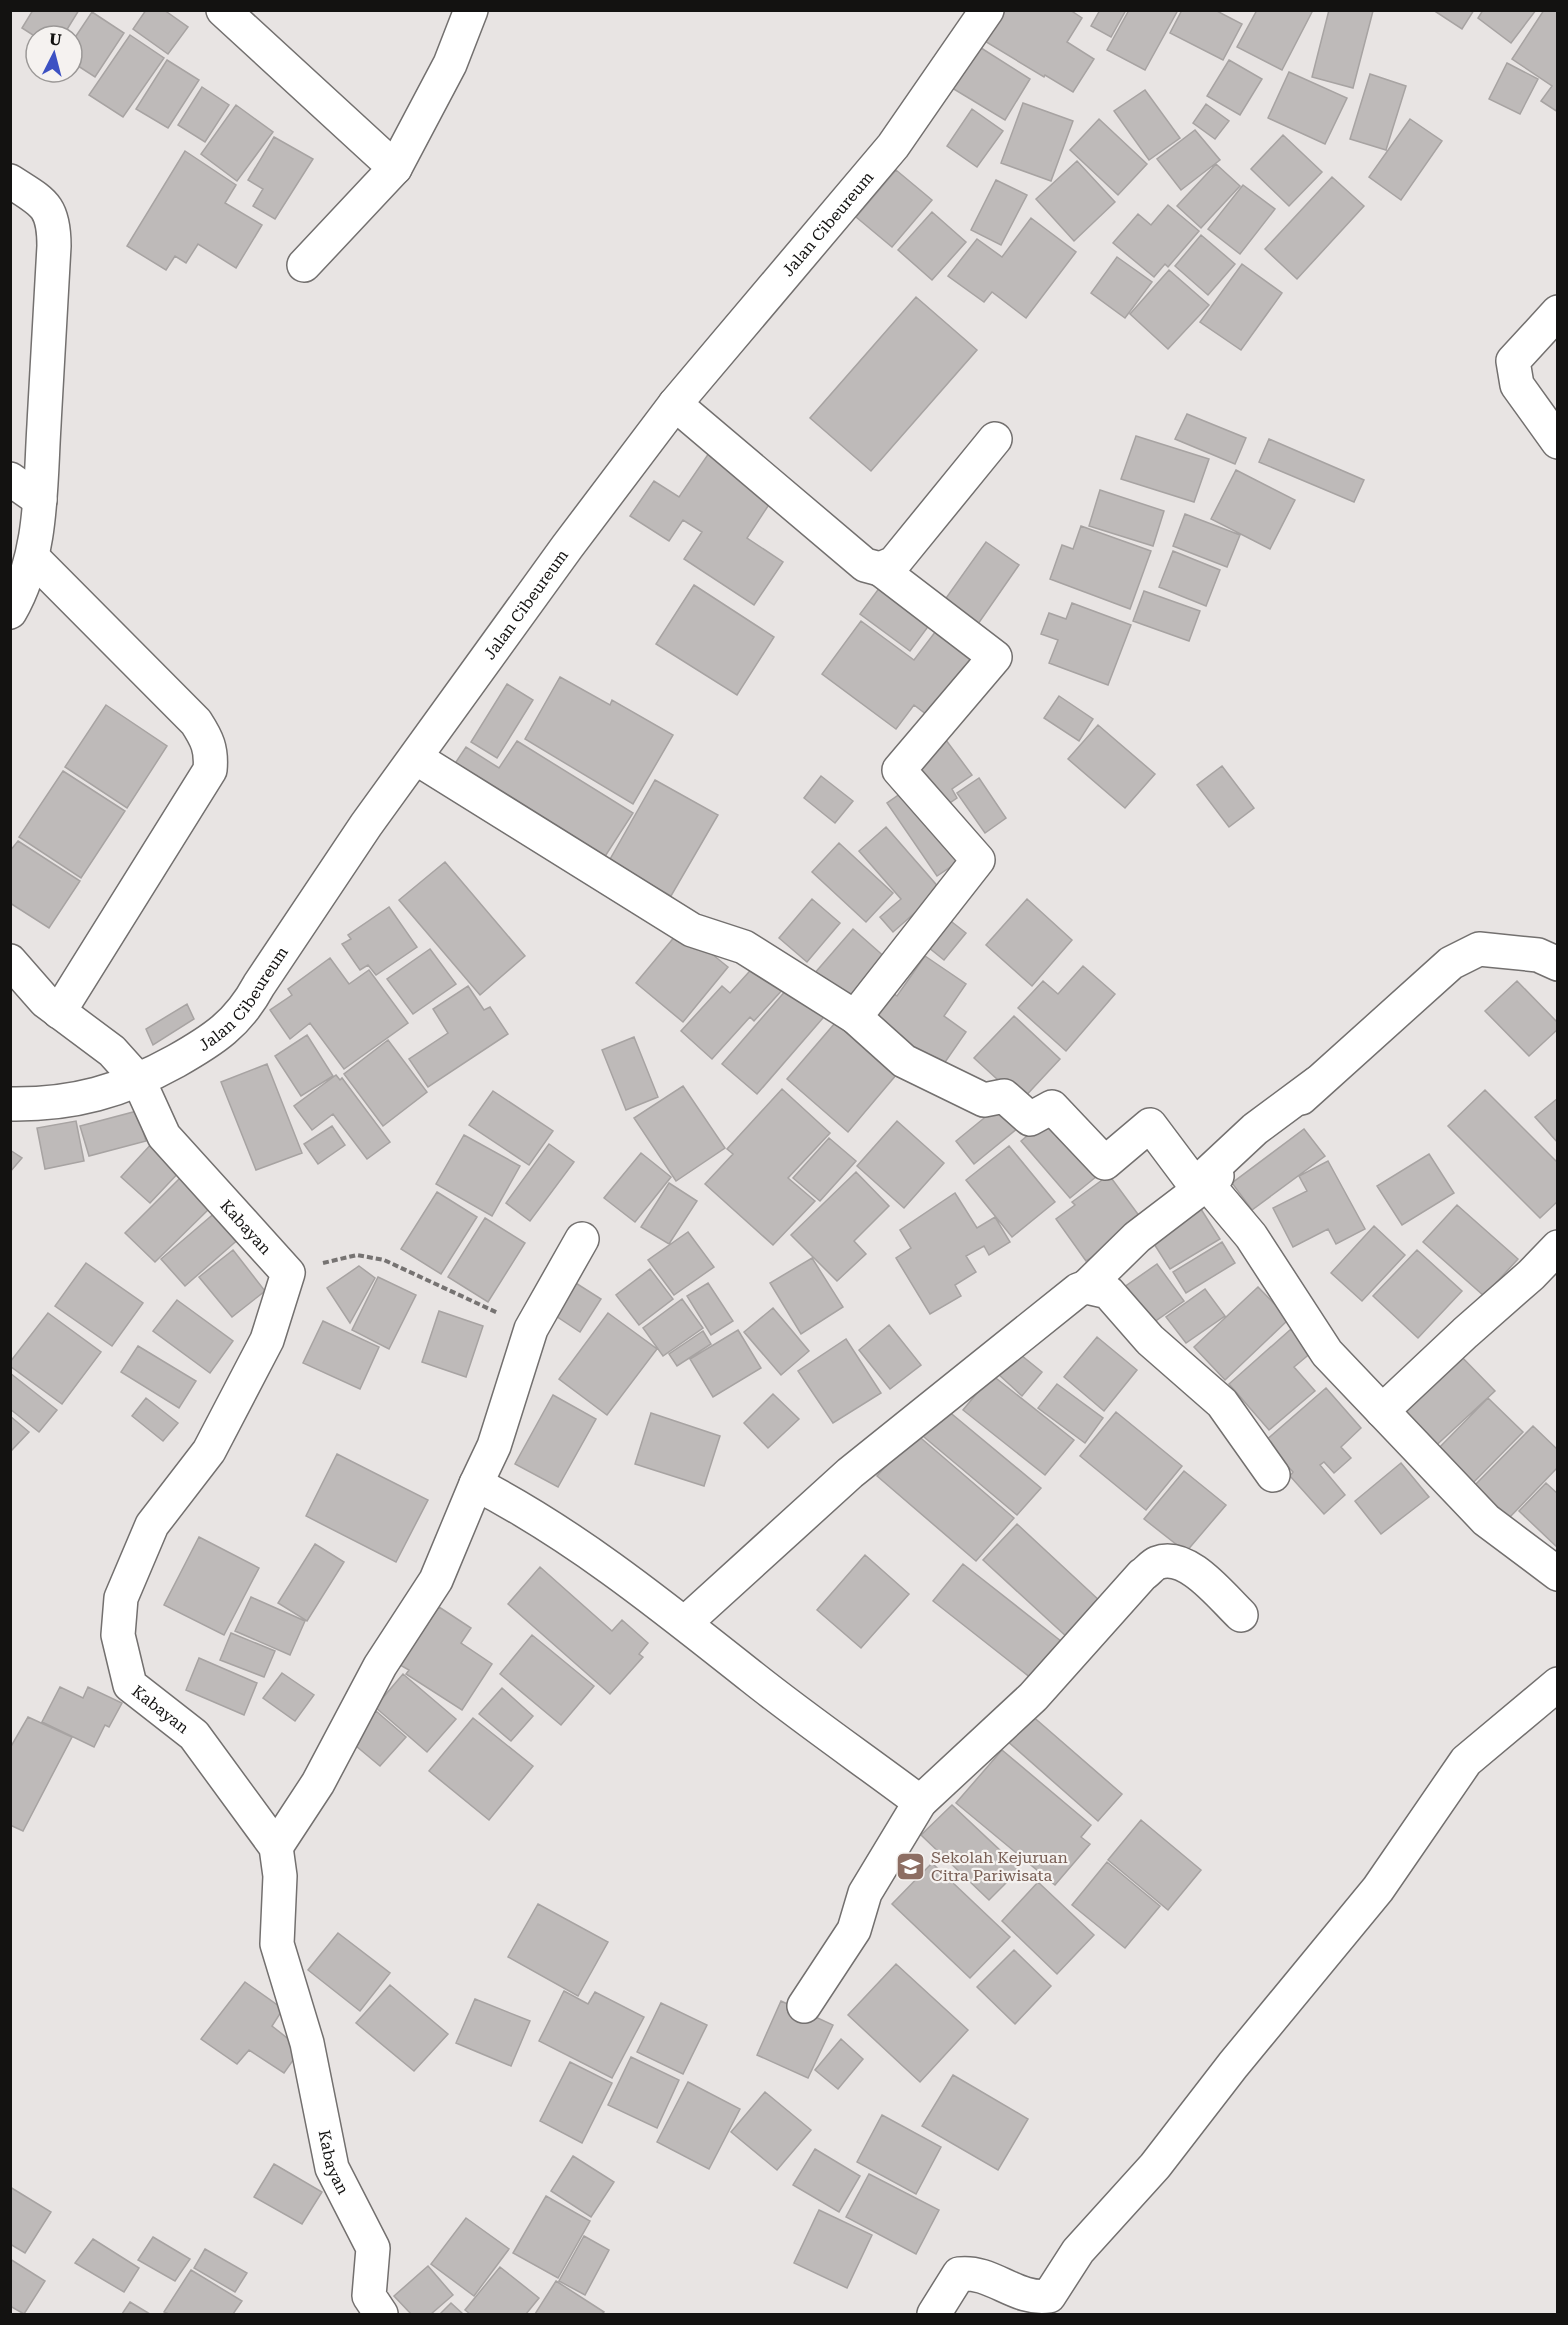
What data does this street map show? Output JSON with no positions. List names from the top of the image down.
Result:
{
  "streets": {
    "street": ["Jalan Cibeureum", "Kabayan"]
  },
  "crossings": [
    ["Jalan Cibeureum", "Kabayan"]
  ],
  "places": {
    "school or university": ["Sekolah Kejuruan Citra Pariwisata"]
  },
  "north": "top"
}
